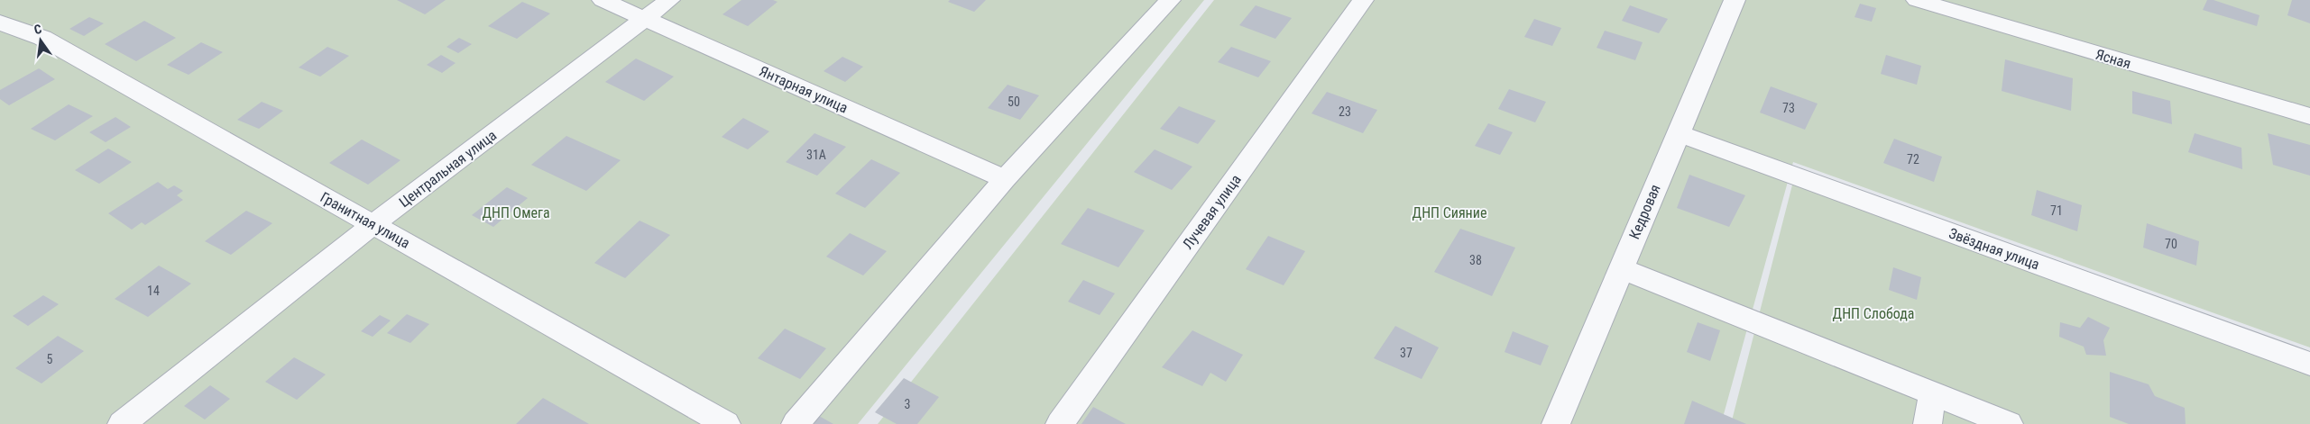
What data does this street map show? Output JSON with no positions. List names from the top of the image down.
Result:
{
  "streets": {
    "street": [
      "Ясная",
      "Янтарная улица",
      "Центральная улица",
      "Лучевая улица",
      "Кедровая",
      "Гранитная улица",
      "Звёздная улица"
    ]
  },
  "crossings": [
    ["Янтарная улица", "Центральная улица"],
    ["Центральная улица", "Гранитная улица"],
    ["Кедровая", "Звёздная улица"]
  ],
  "parks": ["ДНП Омега", "ДНП Сияние", "ДНП Слобода"],
  "house_numbers": [
    "50",
    "73",
    "23",
    "31А",
    "72",
    "71",
    "70",
    "38",
    "14",
    "37",
    "5",
    "3"
  ],
  "north": "top"
}
